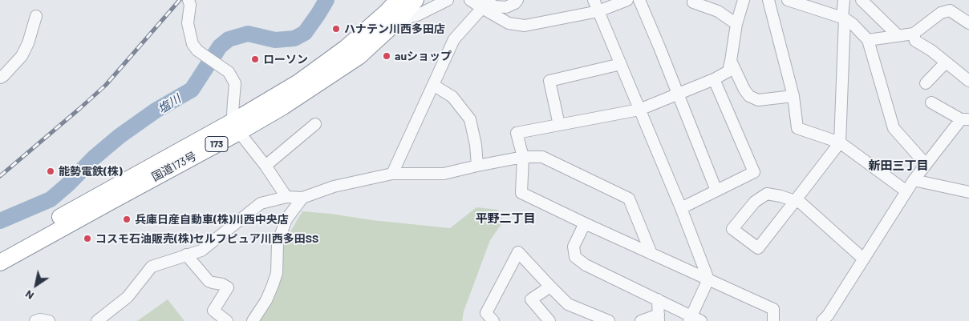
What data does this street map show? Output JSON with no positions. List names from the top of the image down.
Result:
{
  "streets": {
    "highway": ["173", "国道173号"]
  },
  "districts": ["新田三丁目", "平野二丁目"],
  "water": ["塩川"],
  "places": [
    "ハナテン川西多田店",
    "auショップ",
    "ローソン",
    "能勢電鉄(株)",
    "兵庫日産自動車(株)川西中央店",
    "コスモ石油販売(株)セルフピュア川西多田SS"
  ],
  "north": "bottom left"
}
